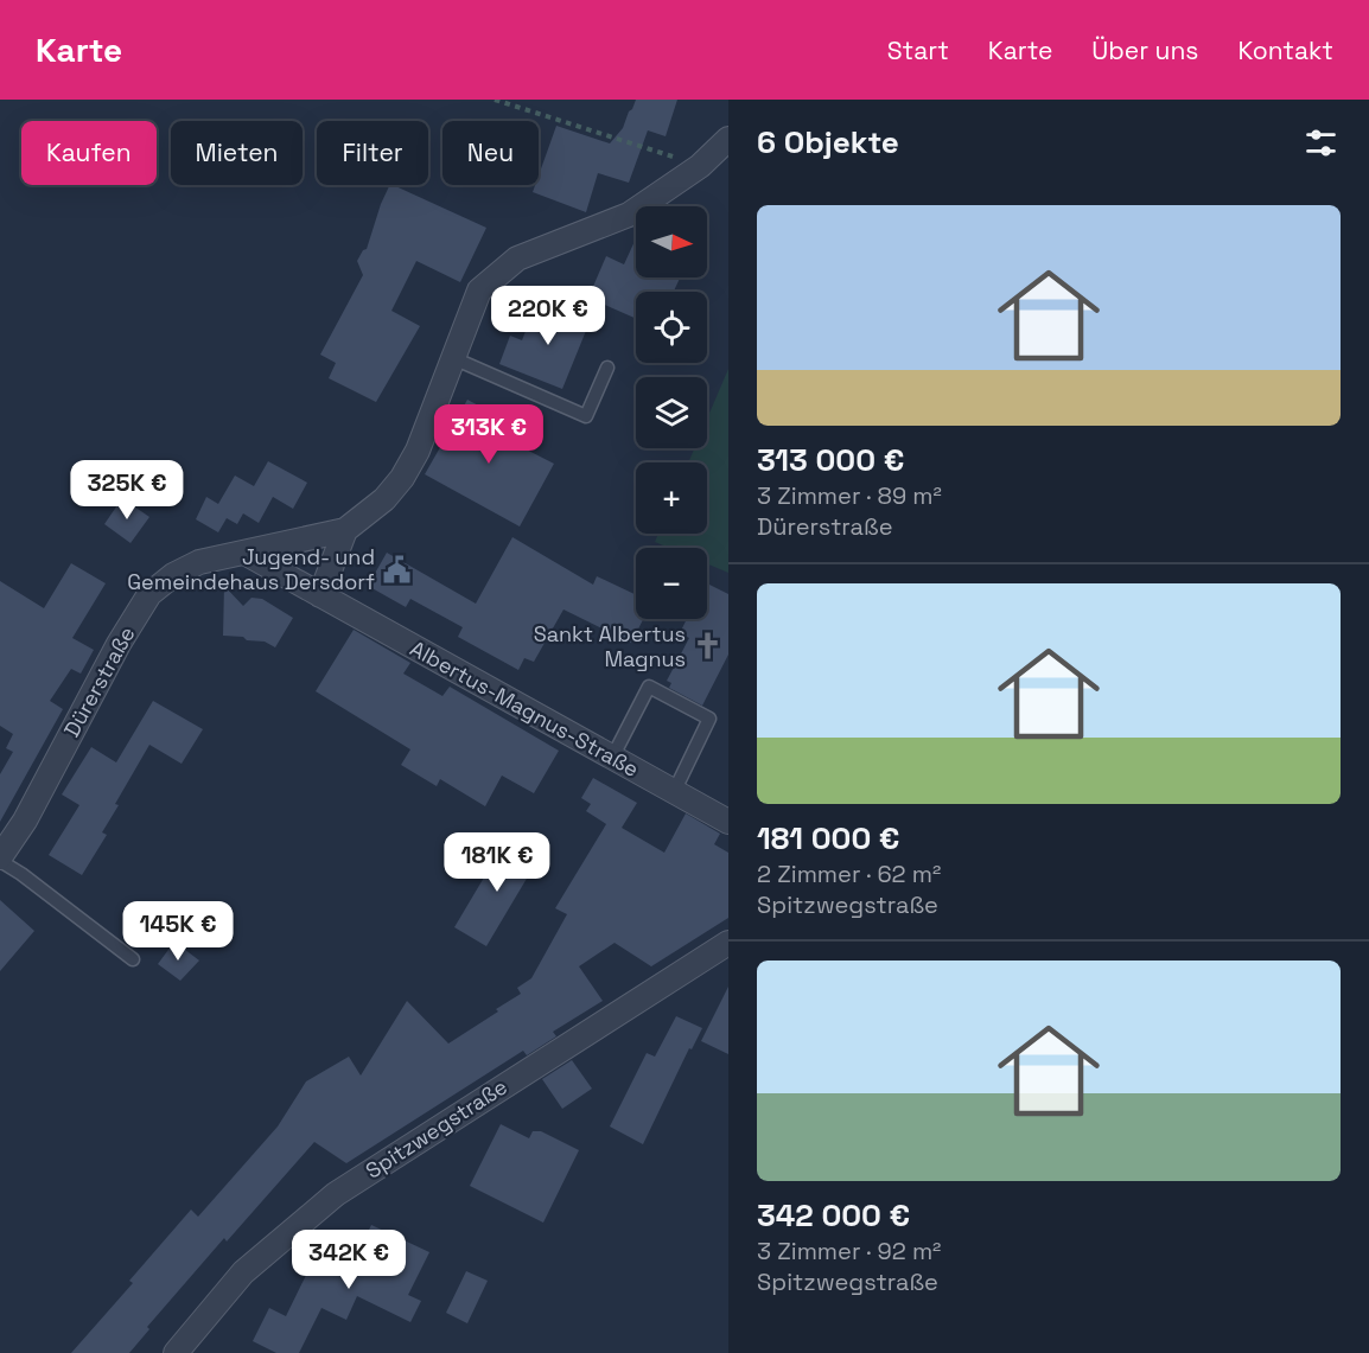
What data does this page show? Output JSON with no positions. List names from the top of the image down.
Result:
{
  "streets": {
    "street": ["Dürerstraße", "Albertus-Magnus-Straße", "Spitzwegstraße"]
  },
  "crossings": [
    ["Dürerstraße", "Albertus-Magnus-Straße"]
  ],
  "places": {
    "public building": ["Jugend- und Gemeindehaus Dersdorf"],
    "church": ["Sankt Albertus Magnus"]
  },
  "north": "right",
  "page": {
    "header": "Karte",
    "nav": [
      "Start",
      "Karte",
      "Über uns",
      "Kontakt"
    ],
    "heading": "6 Objekte",
    "chip": [
      "Kaufen",
      "Mieten",
      "Filter",
      "Neu"
    ],
    "list": [
      {
        "name": "313 000 €",
        "note": "3 Zimmer · 89 m² · Dürerstraße"
      },
      {
        "name": "181 000 €",
        "note": "2 Zimmer · 62 m² · Spitzwegstraße"
      },
      {
        "name": "342 000 €",
        "note": "3 Zimmer · 92 m² · Spitzwegstraße"
      }
    ],
    "map_buttons": ["+", "−"],
    "price": [
      "220K €",
      "313K €",
      "325K €",
      "181K €",
      "145K €",
      "342K €"
    ]
  }
}
